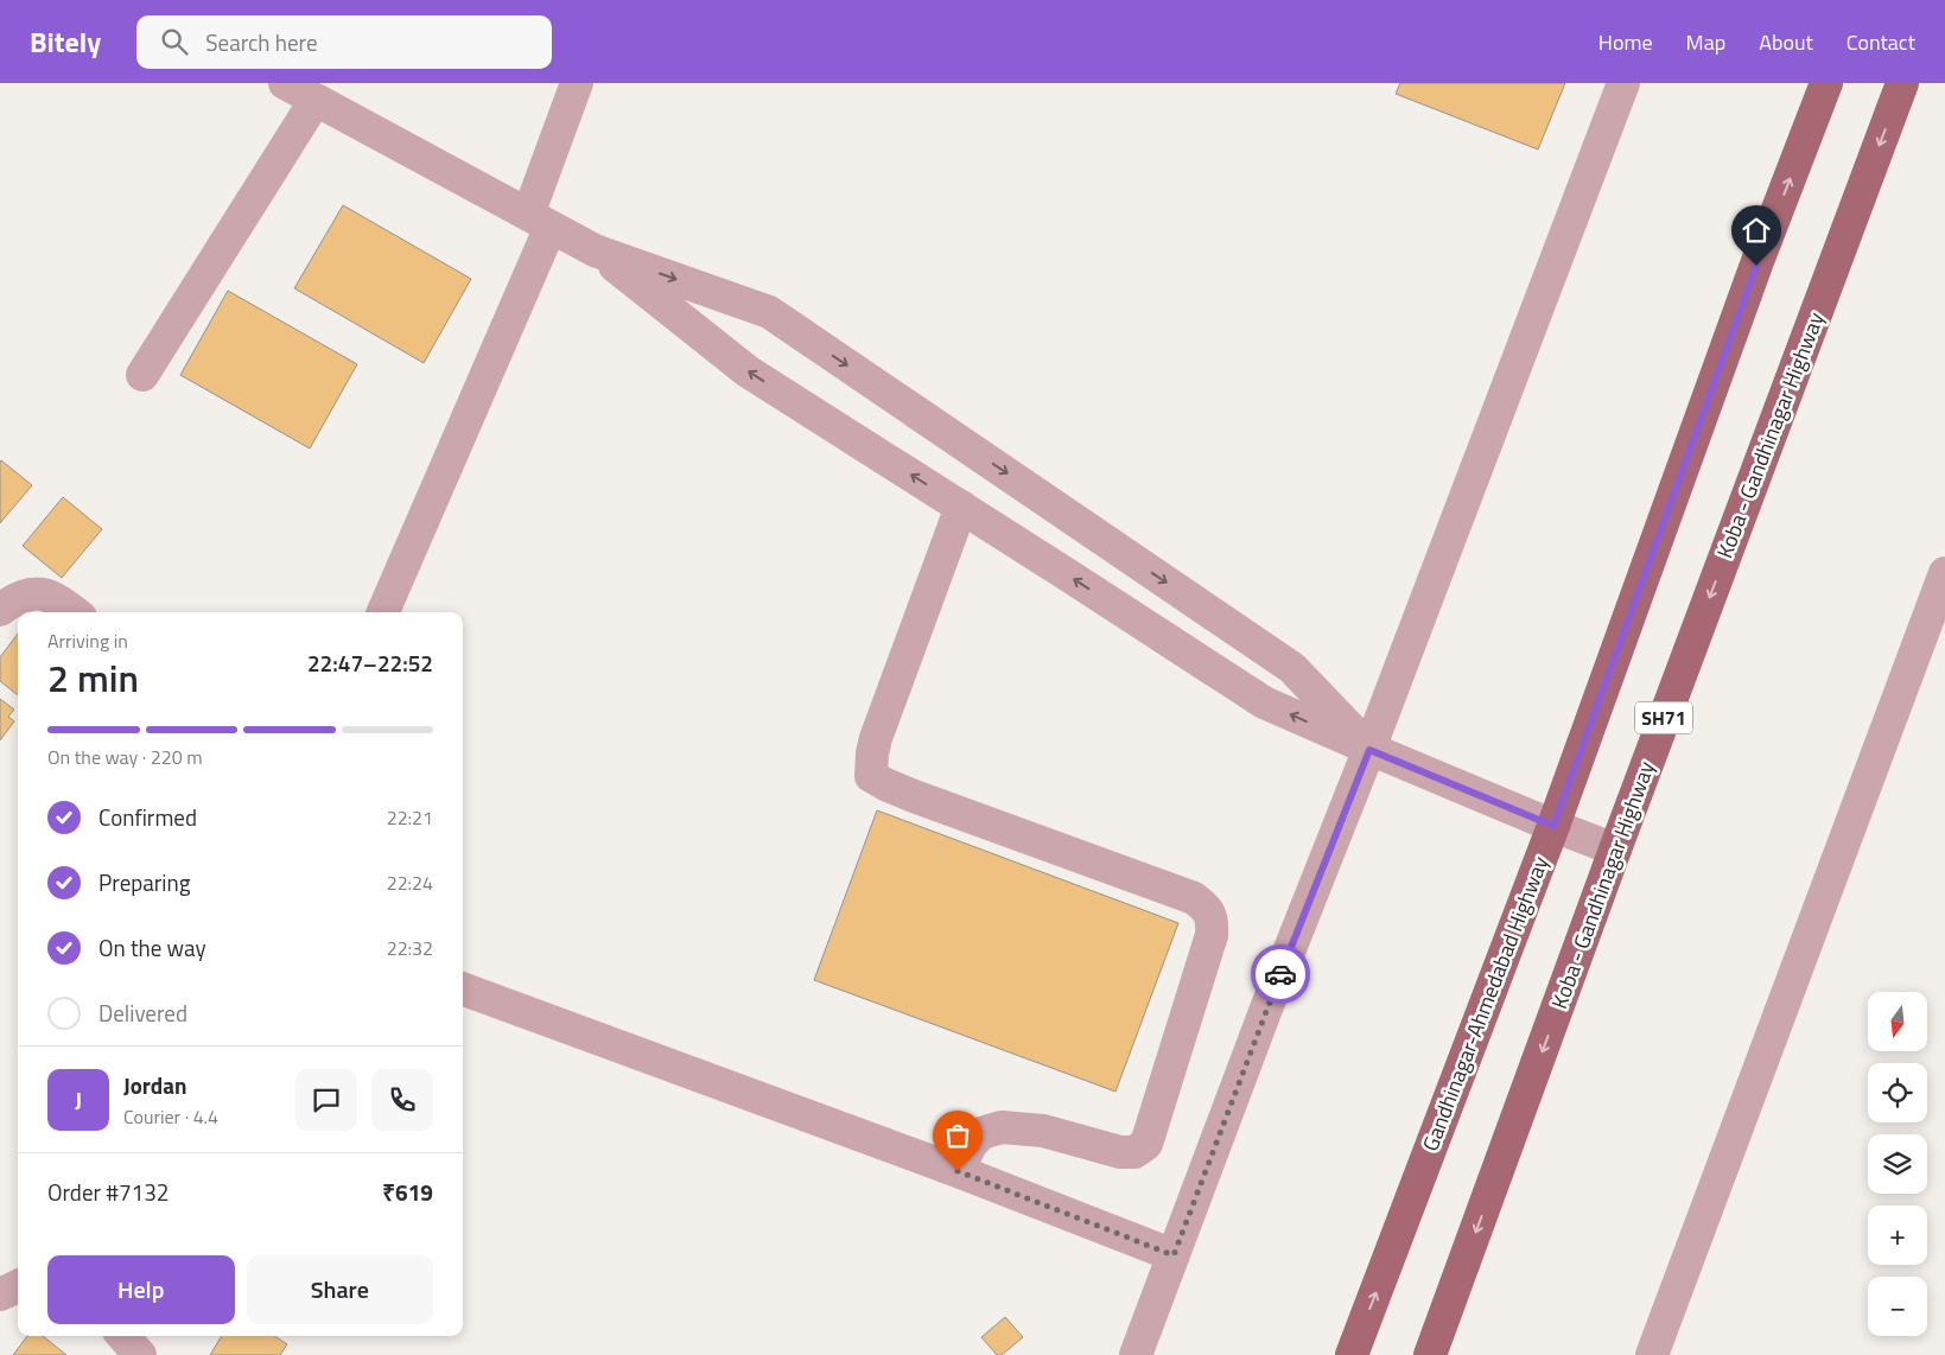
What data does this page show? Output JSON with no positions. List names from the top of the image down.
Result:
{
  "streets": {
    "main road": ["Koba - Gandhinagar Highway", "SH71", "Gandhinagar-Ahmedabad Highway"]
  },
  "one_way": ["Koba - Gandhinagar Highway", "Gandhinagar-Ahmedabad Highway"],
  "north": "bottom",
  "page": {
    "header": "Bitely",
    "search": "Search here",
    "nav": [
      "Home",
      "Map",
      "About",
      "Contact"
    ],
    "heading": ["2 min", "Arriving in", "22:47–22:52"],
    "panel": [
      "Jordan",
      "Courier · 4.4",
      "Order #7132",
      "₹619"
    ],
    "bar": "On the way · 220 m",
    "list": [
      ["Confirmed", "22:21"],
      ["Preparing", "22:24"],
      ["On the way", "22:32"],
      "Delivered"
    ],
    "map_buttons": ["+", "−"],
    "round": "J",
    "buttons": ["Help", "Share"]
  }
}
